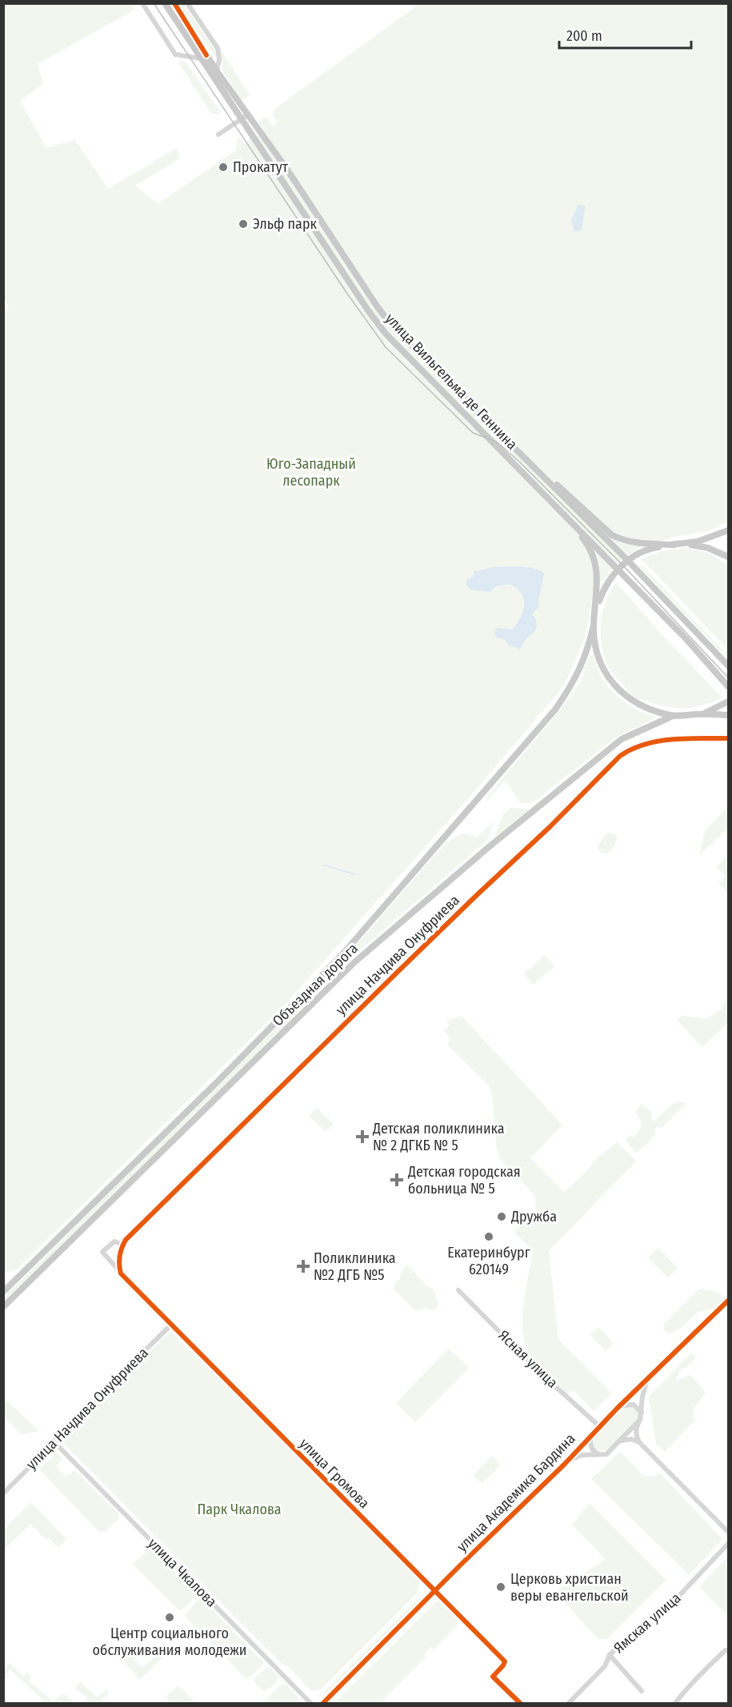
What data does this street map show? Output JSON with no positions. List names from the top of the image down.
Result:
{
  "streets": {
    "main road": ["улица Вильгельма де Геннина", "Объездная дорога"],
    "street": [
      "улица Начдива Онуфриева",
      "Ясная улица",
      "улица Громова",
      "улица Академика Бардина",
      "улица Чкалова",
      "Ямская улица"
    ]
  },
  "crossings": [
    ["улица Начдива Онуфриева", "улица Громова"],
    ["улица Начдива Онуфриева", "улица Чкалова"],
    ["Ясная улица", "улица Академика Бардина"],
    ["улица Громова", "улица Академика Бардина"]
  ],
  "parks": ["Юго-Западный лесопарк", "Парк Чкалова"],
  "places": {
    "other": [
      "Прокатут",
      "Эльф парк",
      "Дружба",
      "Екатеринбург 620149",
      "Церковь христиан веры евангельской",
      "Центр социального обслуживания молодежи"
    ],
    "health": ["Детская поликлиника № 2 ДГКБ № 5", "Детская городская больница № 5", "Поликлиника №2 ДГБ №5"]
  },
  "scale_bar": "200 m"
}
